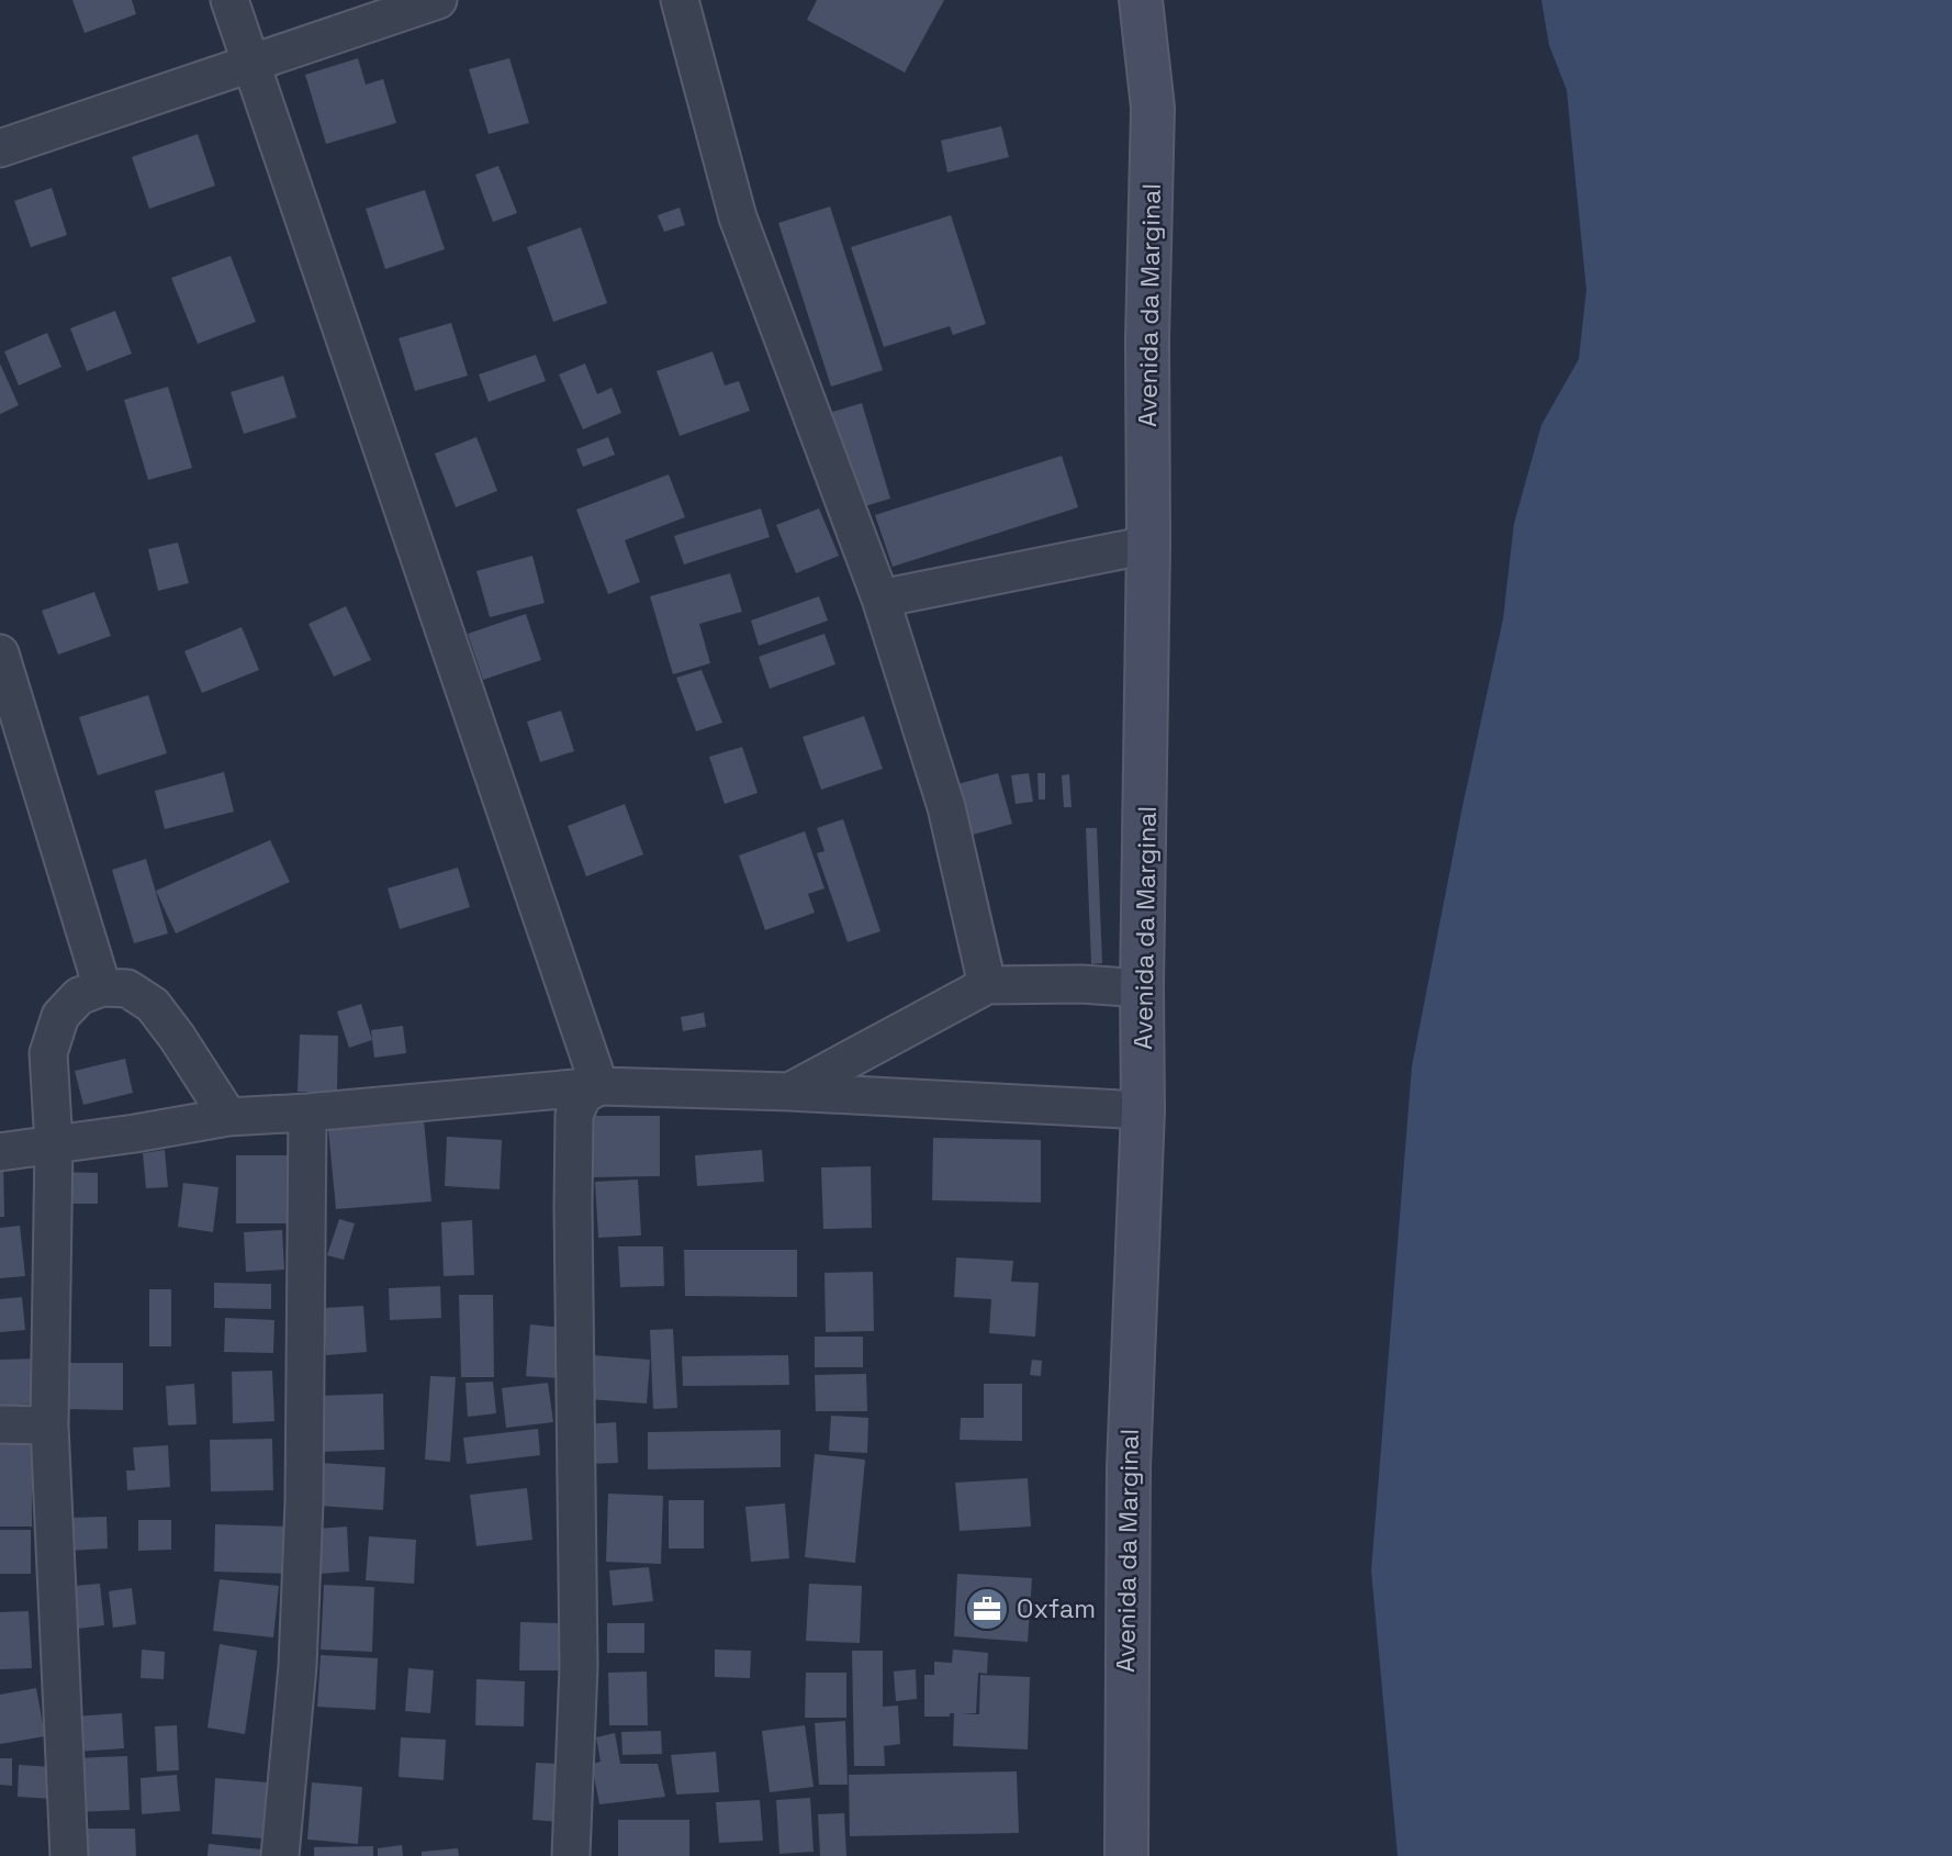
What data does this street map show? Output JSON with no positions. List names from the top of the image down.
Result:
{
  "streets": {
    "street": ["Avenida da Marginal"]
  },
  "places": {
    "office": ["Oxfam"]
  }
}
